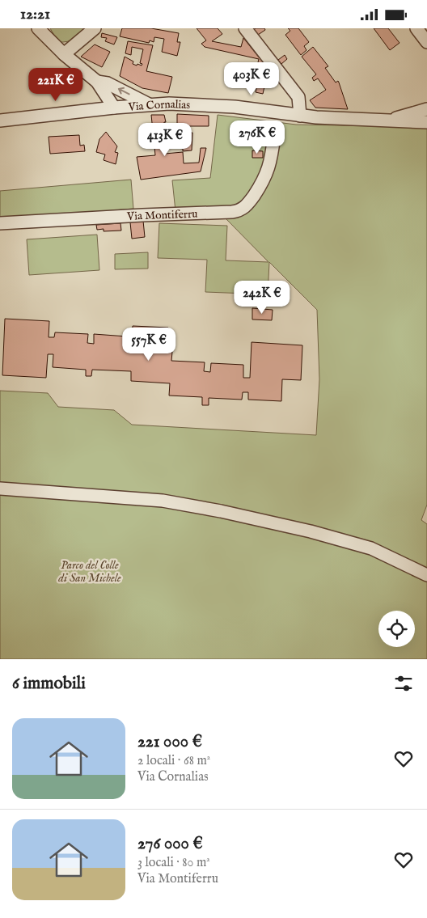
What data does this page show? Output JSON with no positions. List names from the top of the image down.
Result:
{
  "streets": {
    "street": ["Via Cornalias", "Via Montiferru"]
  },
  "parks": ["Parco del Colle di San Michele"],
  "page": {
    "status": "12:21",
    "price": [
      "403K €",
      "221K €",
      "276K €",
      "413K €",
      "242K €",
      "557K €"
    ],
    "heading": "6 immobili",
    "list": [
      {
        "name": "221 000 €",
        "note": "2 locali · 68 m² · Via Cornalias"
      },
      {
        "name": "276 000 €",
        "note": "3 locali · 80 m² · Via Montiferru"
      }
    ]
  }
}
